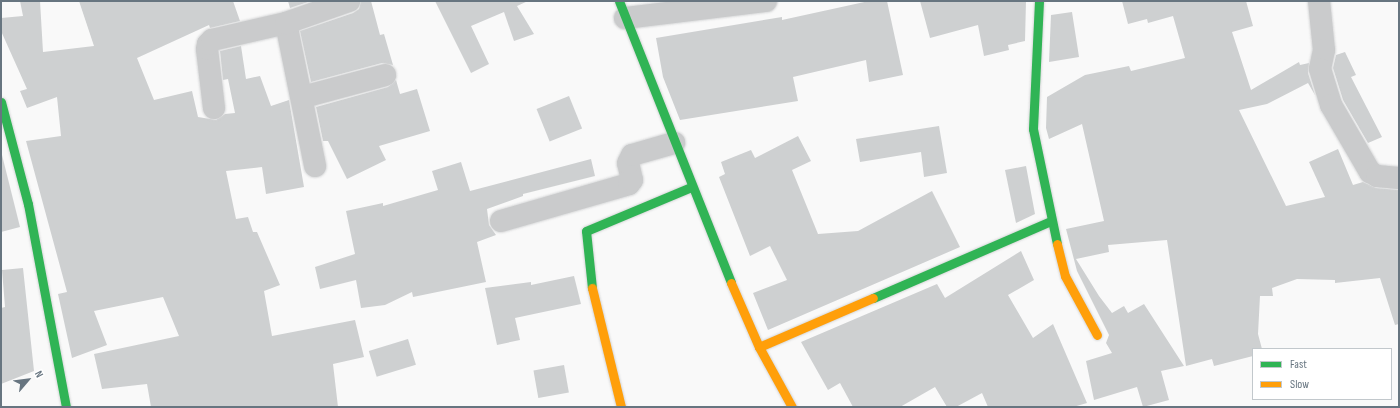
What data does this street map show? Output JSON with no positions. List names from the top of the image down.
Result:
{
  "legend": ["Fast", "Slow"],
  "north": "top right"
}
